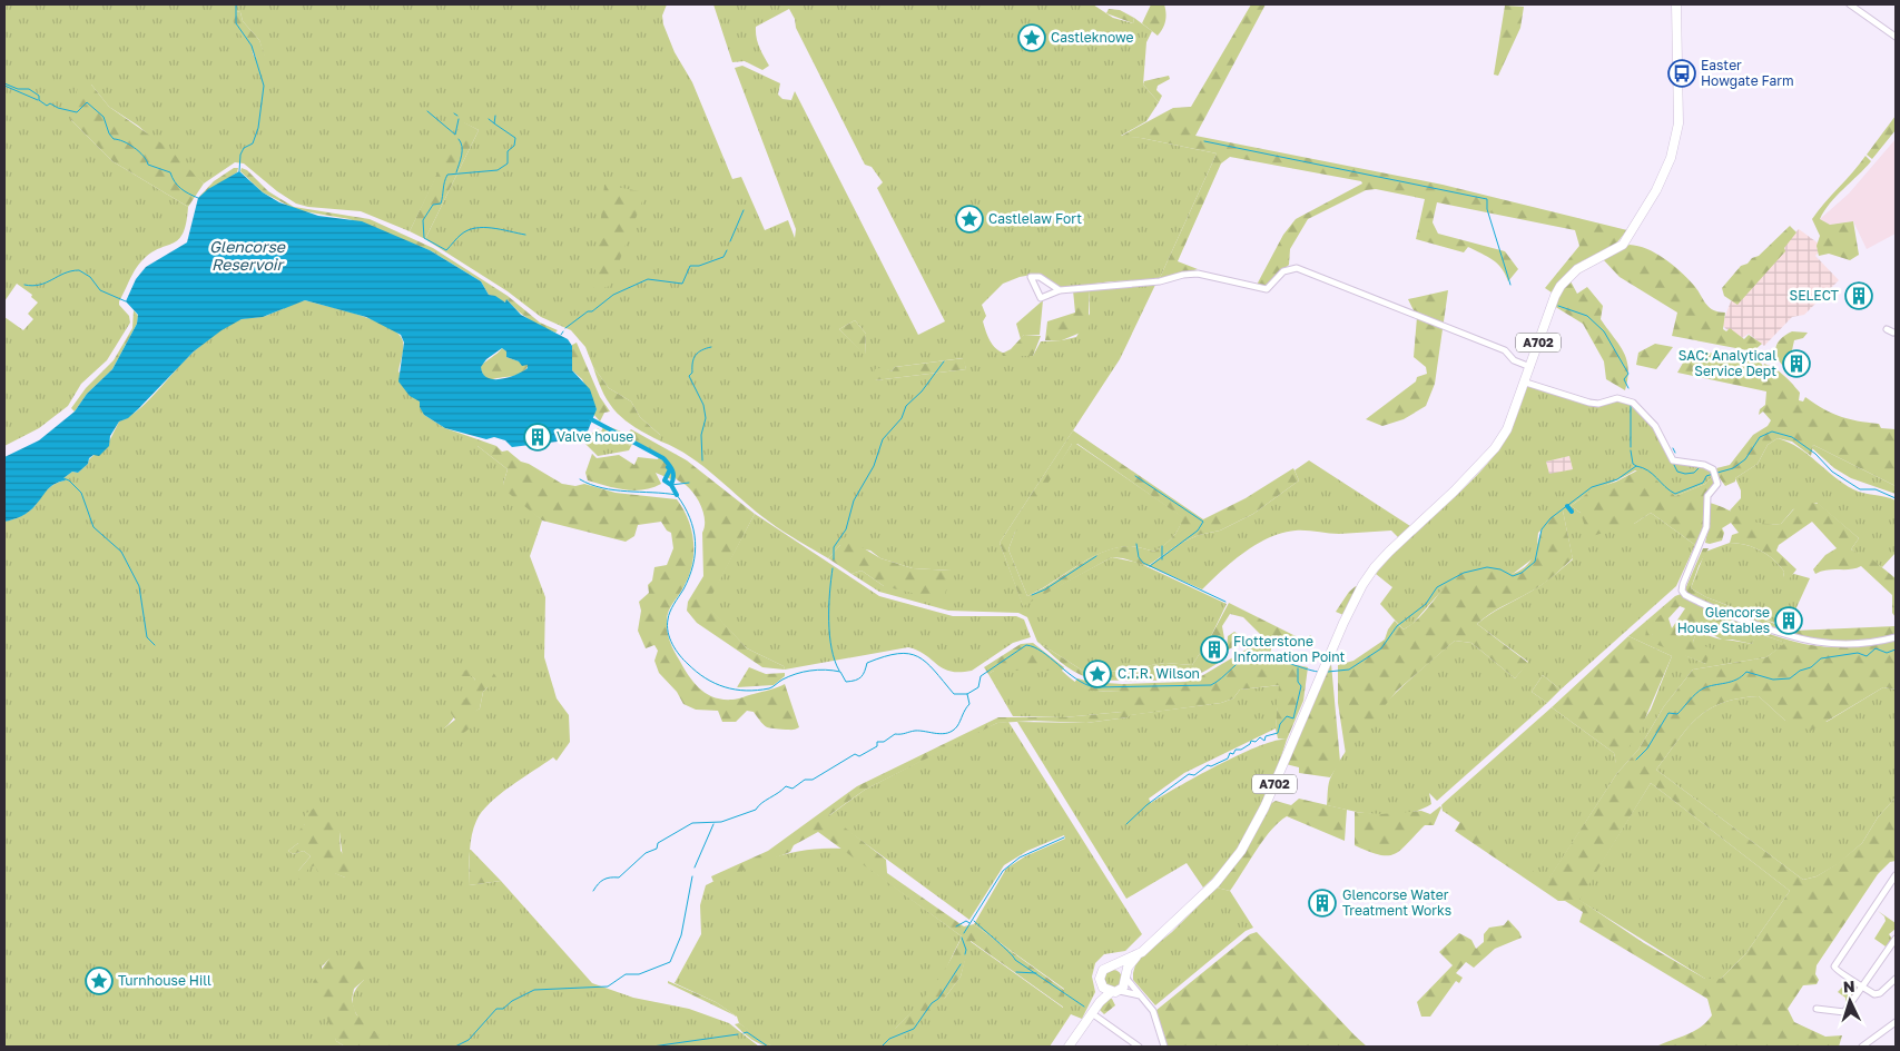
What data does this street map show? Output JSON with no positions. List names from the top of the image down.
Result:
{
  "streets": {
    "highway": ["A702"]
  },
  "water": ["Glencorse Reservoir"],
  "places": {
    "place": [
      "Castleknowe",
      "Castlelaw Fort",
      "C.T.R. Wilson",
      "Turnhouse Hill"
    ],
    "bus stop": ["Easter Howgate Farm"],
    "building": [
      "SELECT",
      "SAC: Analytical Service Dept",
      "Valve house",
      "Glencorse House Stables",
      "Flotterstone Information Point",
      "Glencorse Water Treatment Works"
    ]
  },
  "north": "top"
}
